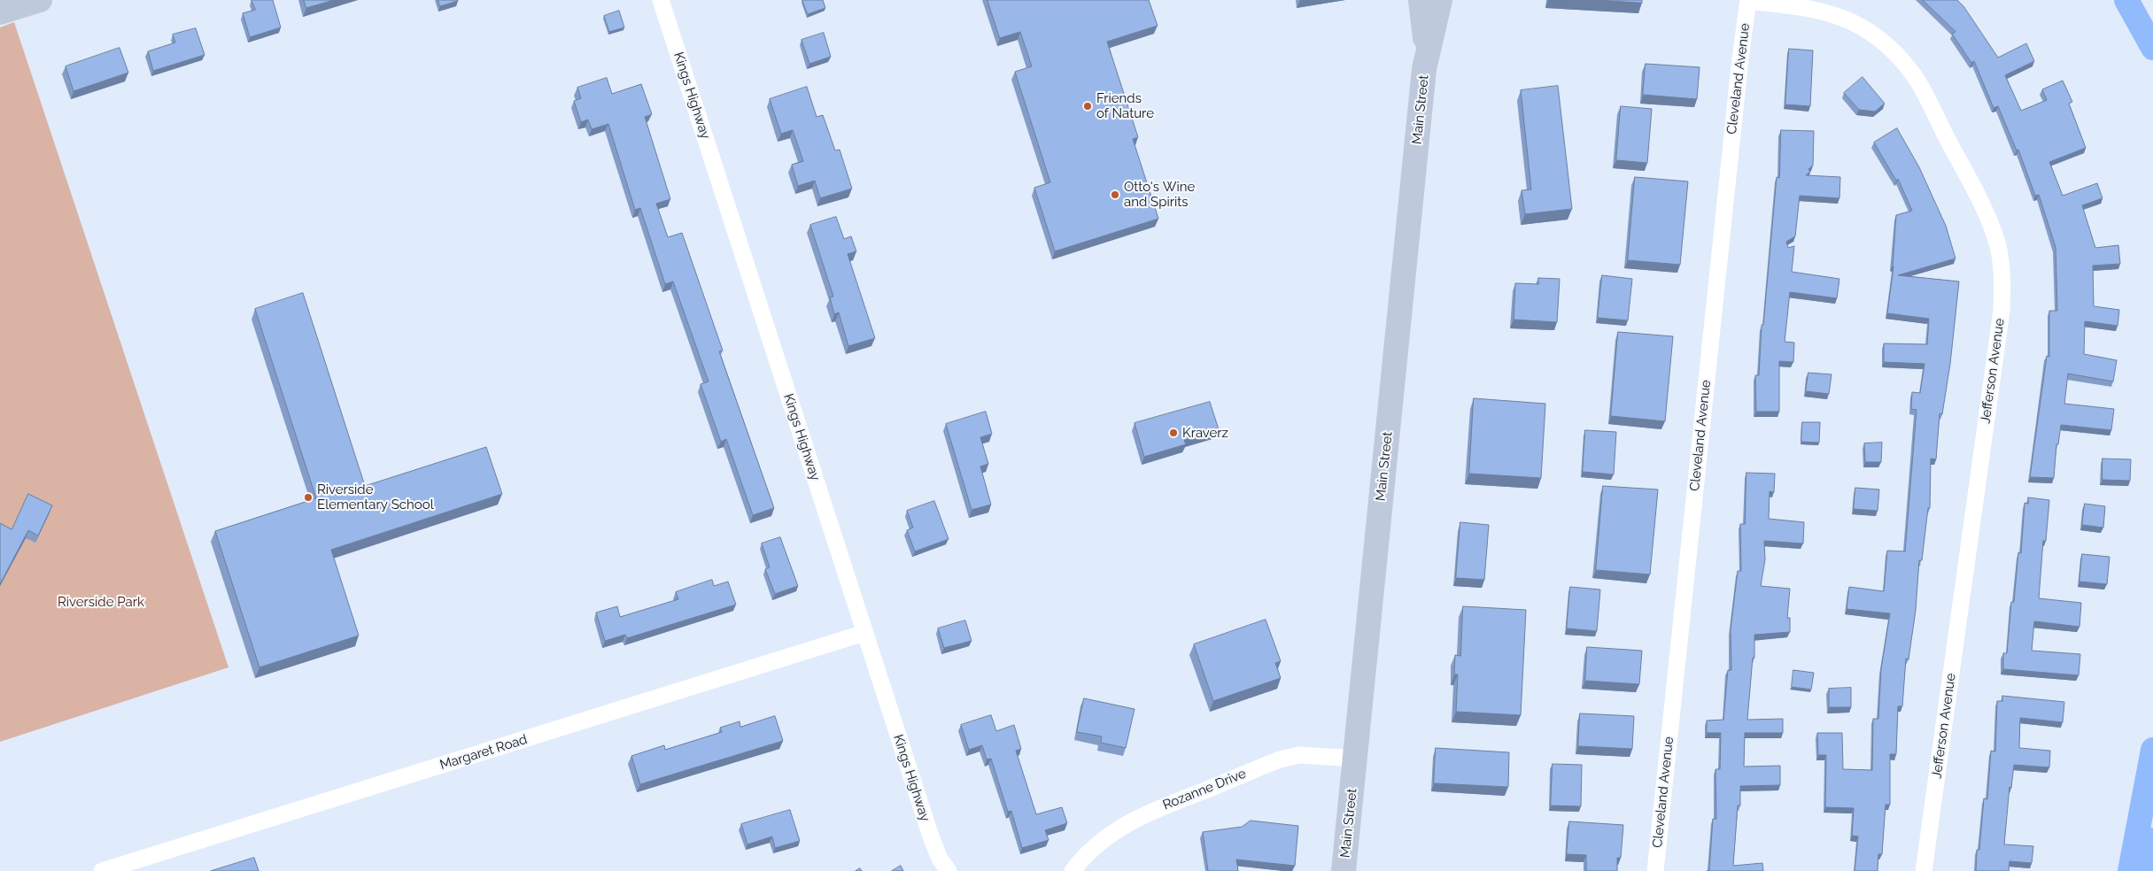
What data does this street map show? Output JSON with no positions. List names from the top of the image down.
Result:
{
  "streets": {
    "main road": ["Main Street"],
    "street": [
      "Cleveland Avenue",
      "Kings Highway",
      "Jefferson Avenue",
      "Margaret Road",
      "Rozanne Drive"
    ]
  },
  "crossings": [
    ["Cleveland Avenue", "Jefferson Avenue"],
    ["Kings Highway", "Margaret Road"],
    ["Main Street", "Rozanne Drive"]
  ],
  "parks": ["Riverside Park"],
  "places": [
    "Friends of Nature",
    "Otto's Wine and Spirits",
    "Kraverz",
    "Riverside Elementary School"
  ]
}
